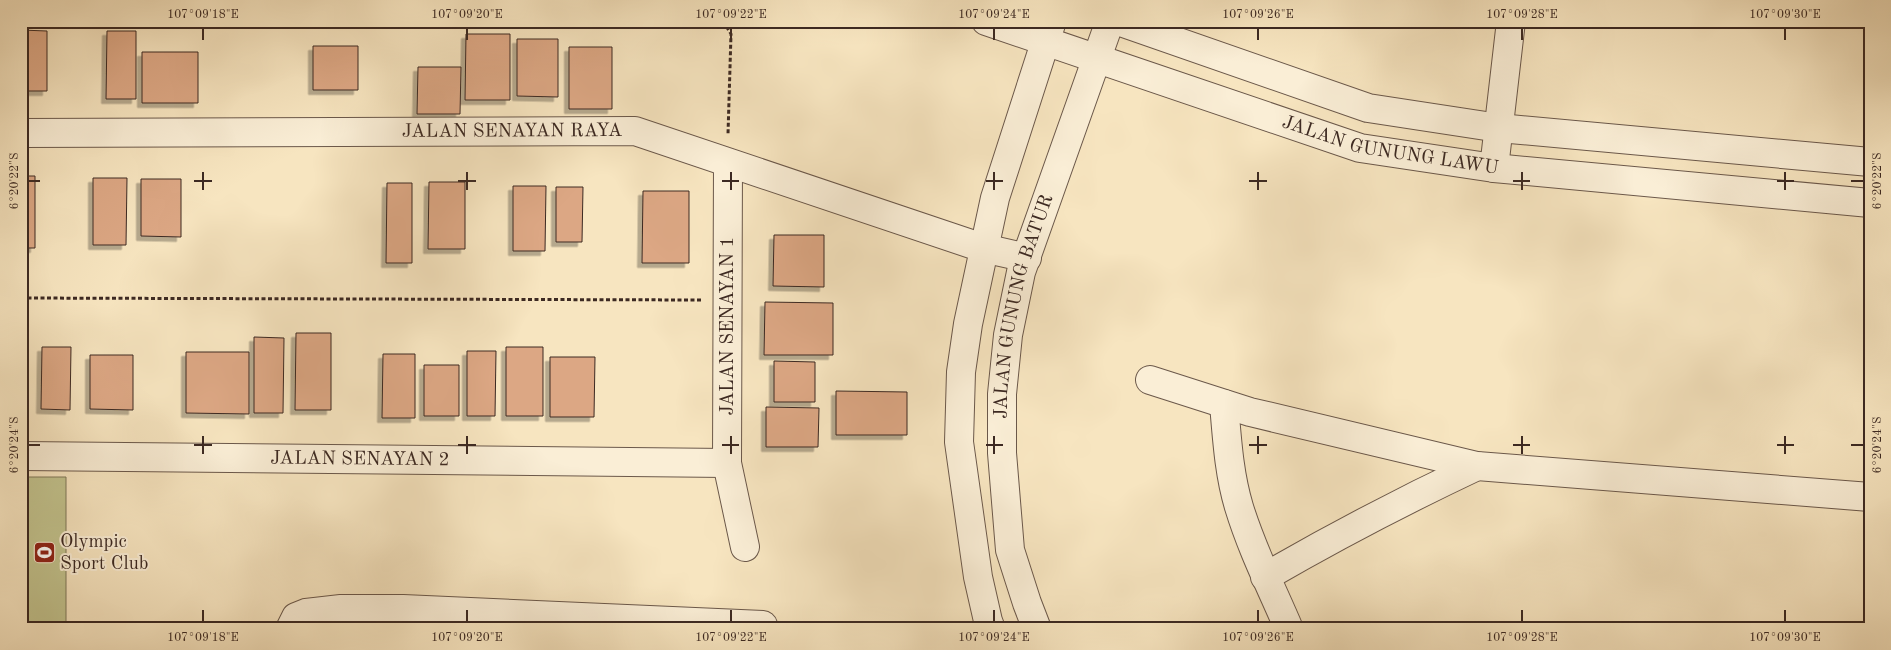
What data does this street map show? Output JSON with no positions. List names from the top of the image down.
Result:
{
  "streets": {
    "street": [
      "JALAN SENAYAN RAYA",
      "JALAN GUNUNG LAWU",
      "JALAN GUNUNG BATUR",
      "JALAN SENAYAN 1",
      "JALAN SENAYAN 2"
    ]
  },
  "crossings": [
    ["JALAN SENAYAN RAYA", "JALAN GUNUNG BATUR"],
    ["JALAN SENAYAN RAYA", "JALAN SENAYAN 1"],
    ["JALAN GUNUNG LAWU", "JALAN GUNUNG BATUR"],
    ["JALAN SENAYAN 1", "JALAN SENAYAN 2"]
  ],
  "places": {
    "sports": ["Olympic Sport Club"]
  },
  "coordinates": [
    "107°09'18\"E",
    "107°09'20\"E",
    "107°09'22\"E",
    "107°09'24\"E",
    "107°09'26\"E",
    "107°09'28\"E",
    "107°09'30\"E",
    "6°20'22\"S",
    "6°20'24\"S"
  ]
}
